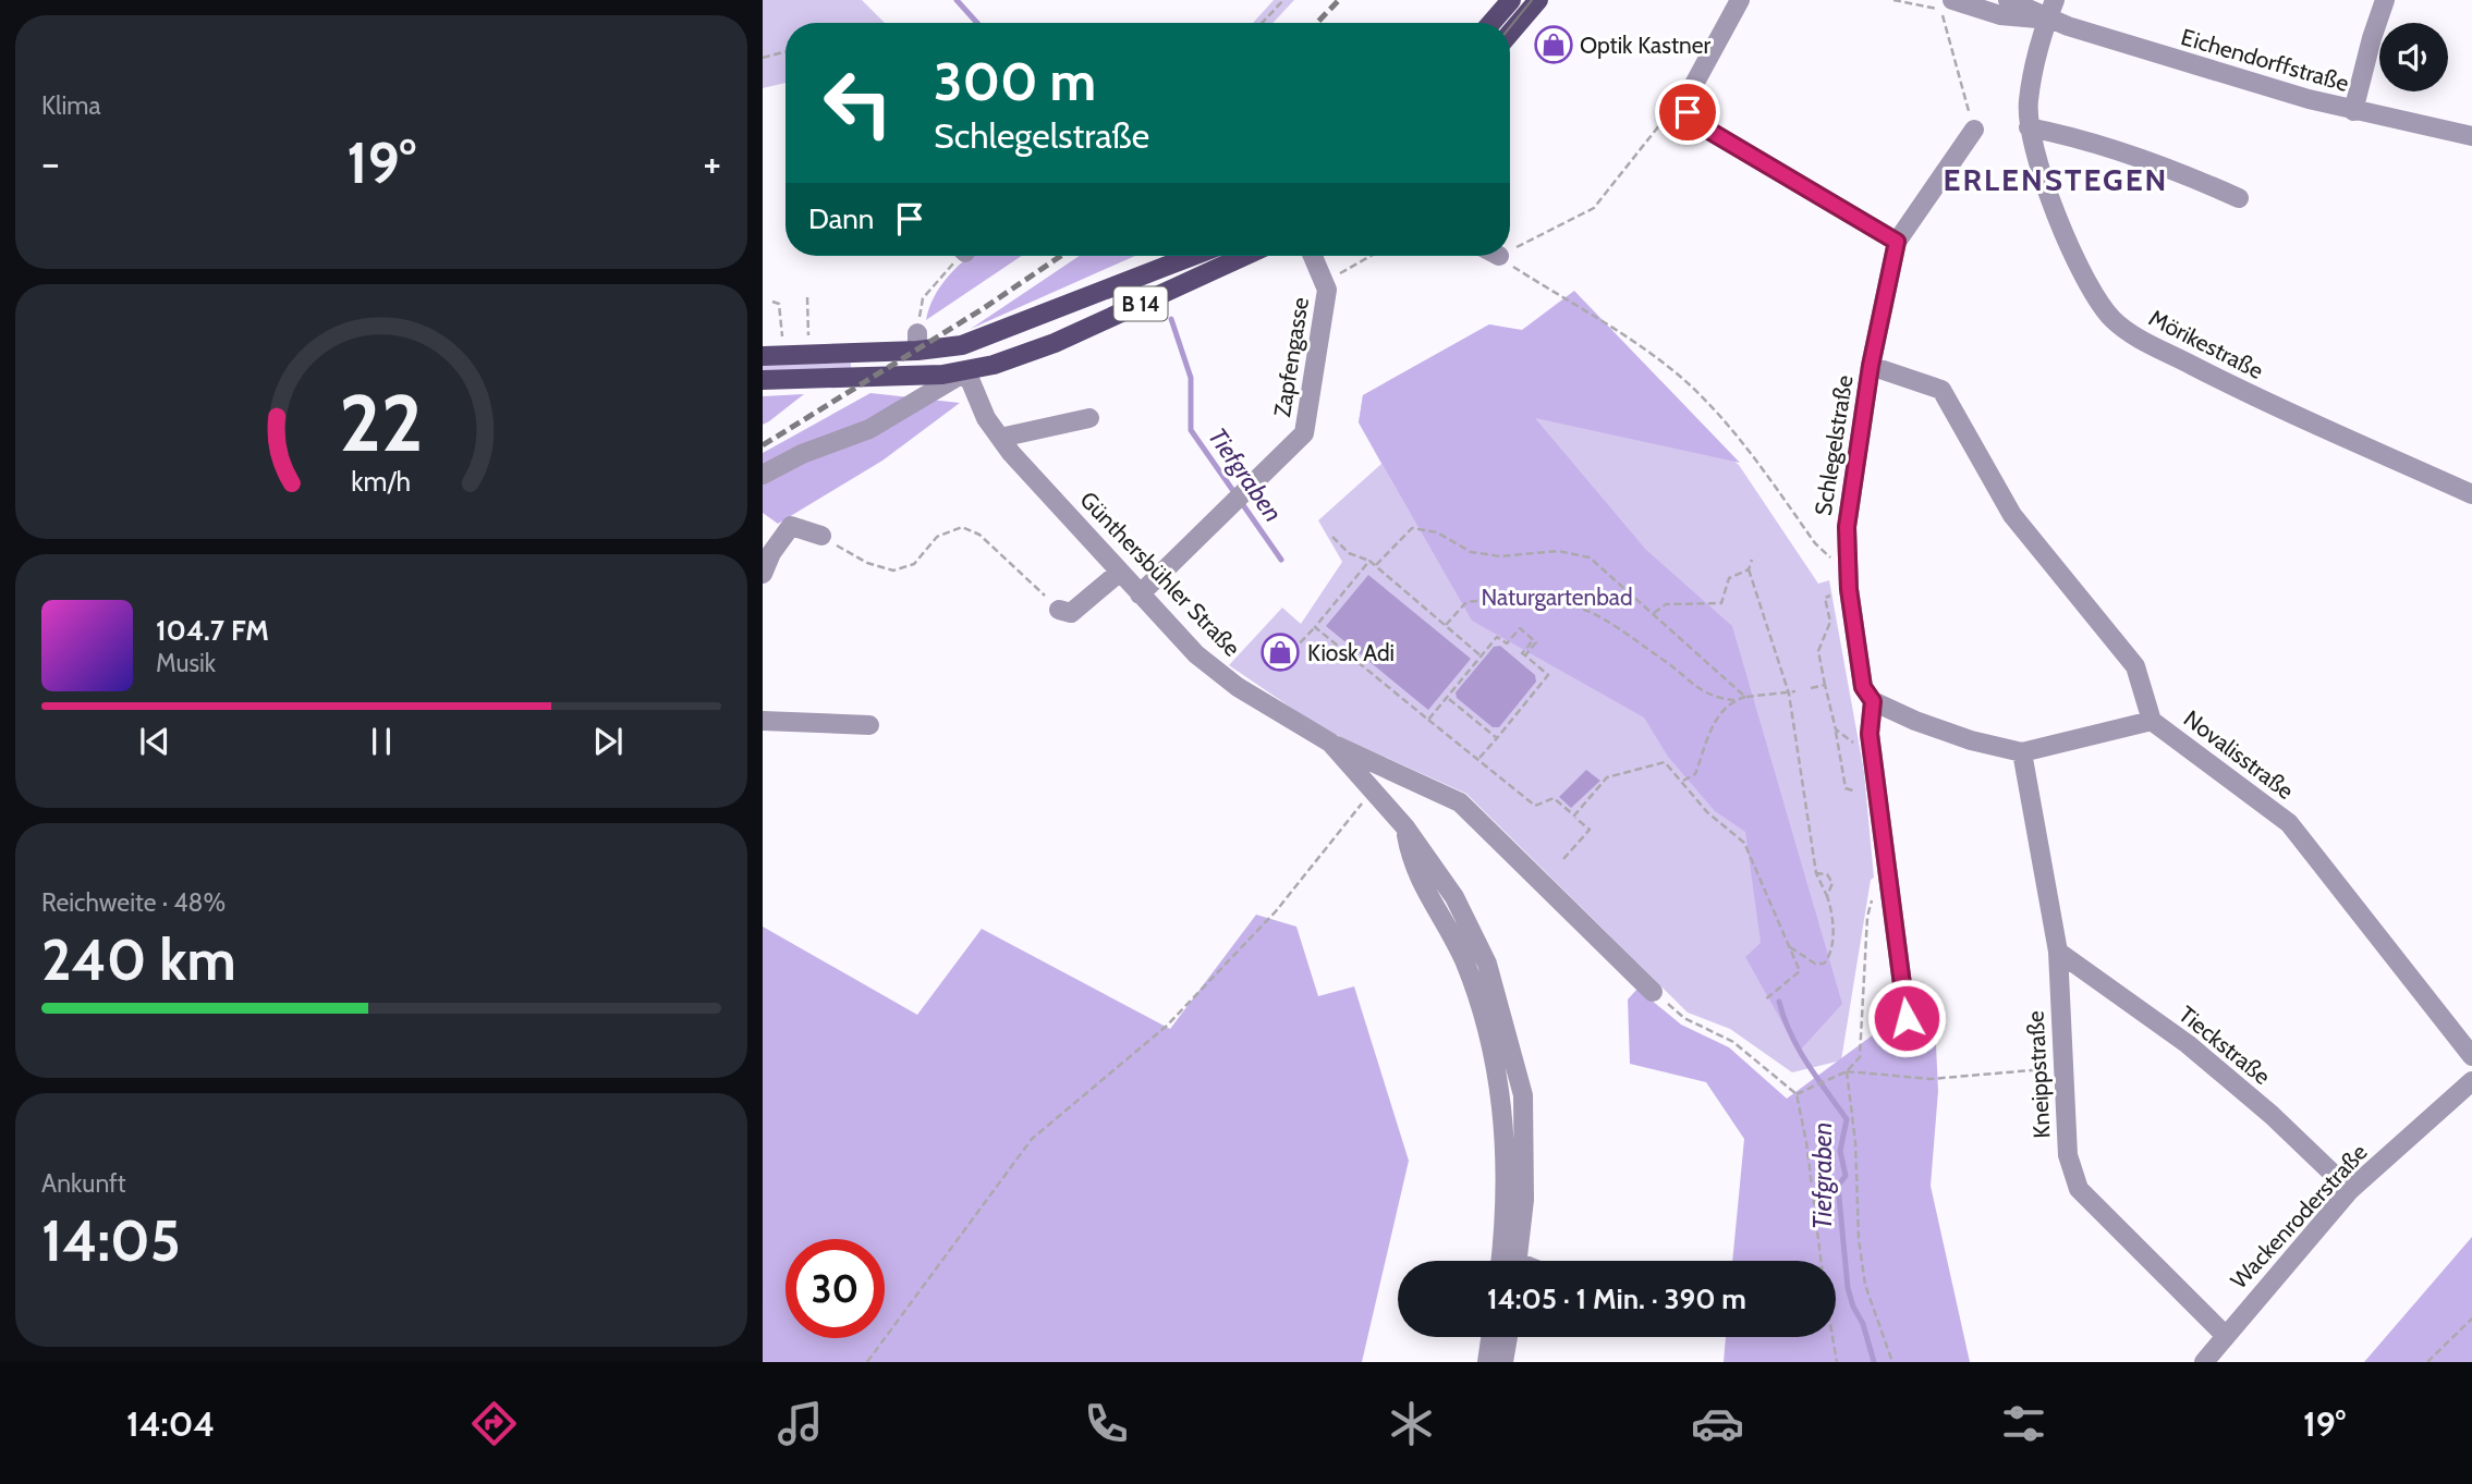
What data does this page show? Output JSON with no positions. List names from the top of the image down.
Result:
{
  "streets": {
    "main road": ["B 14"],
    "street": [
      "Eichendorffstraße",
      "Mörikestraße",
      "Zapfengasse",
      "Schlegelstraße",
      "Günthersbühler Straße",
      "Novalisstraße",
      "Tieckstraße",
      "Kneippstraße",
      "Wackenroderstraße"
    ]
  },
  "crossings": [
    ["Eichendorffstraße", "Mörikestraße"],
    ["B 14", "Günthersbühler Straße"],
    ["Zapfengasse", "Günthersbühler Straße"],
    ["Schlegelstraße", "Novalisstraße"],
    ["Tieckstraße", "Kneippstraße"],
    ["Tieckstraße", "Wackenroderstraße"],
    ["Kneippstraße", "Wackenroderstraße"]
  ],
  "districts": ["ERLENSTEGEN"],
  "water": ["Tiefgraben"],
  "parks": ["Naturgartenbad"],
  "places": {
    "shop": ["Optik Kastner", "Kiosk Adi"]
  },
  "page": {
    "tile": [
      "Klima",
      ["Reichweite · 48%", "240 km"],
      ["Ankunft", "14:05"]
    ],
    "turn": ["300 m", "Schlegelstraße"],
    "heat": ["−", "19°", "+"],
    "then": "Dann",
    "song": ["104.7 FM", "Musik"],
    "limit": "30",
    "trip": "14:05 · 1 Min. · 390 m",
    "tabs": ["14:04", "19°"],
    "gauge": ["22", "km/h"]
  }
}
